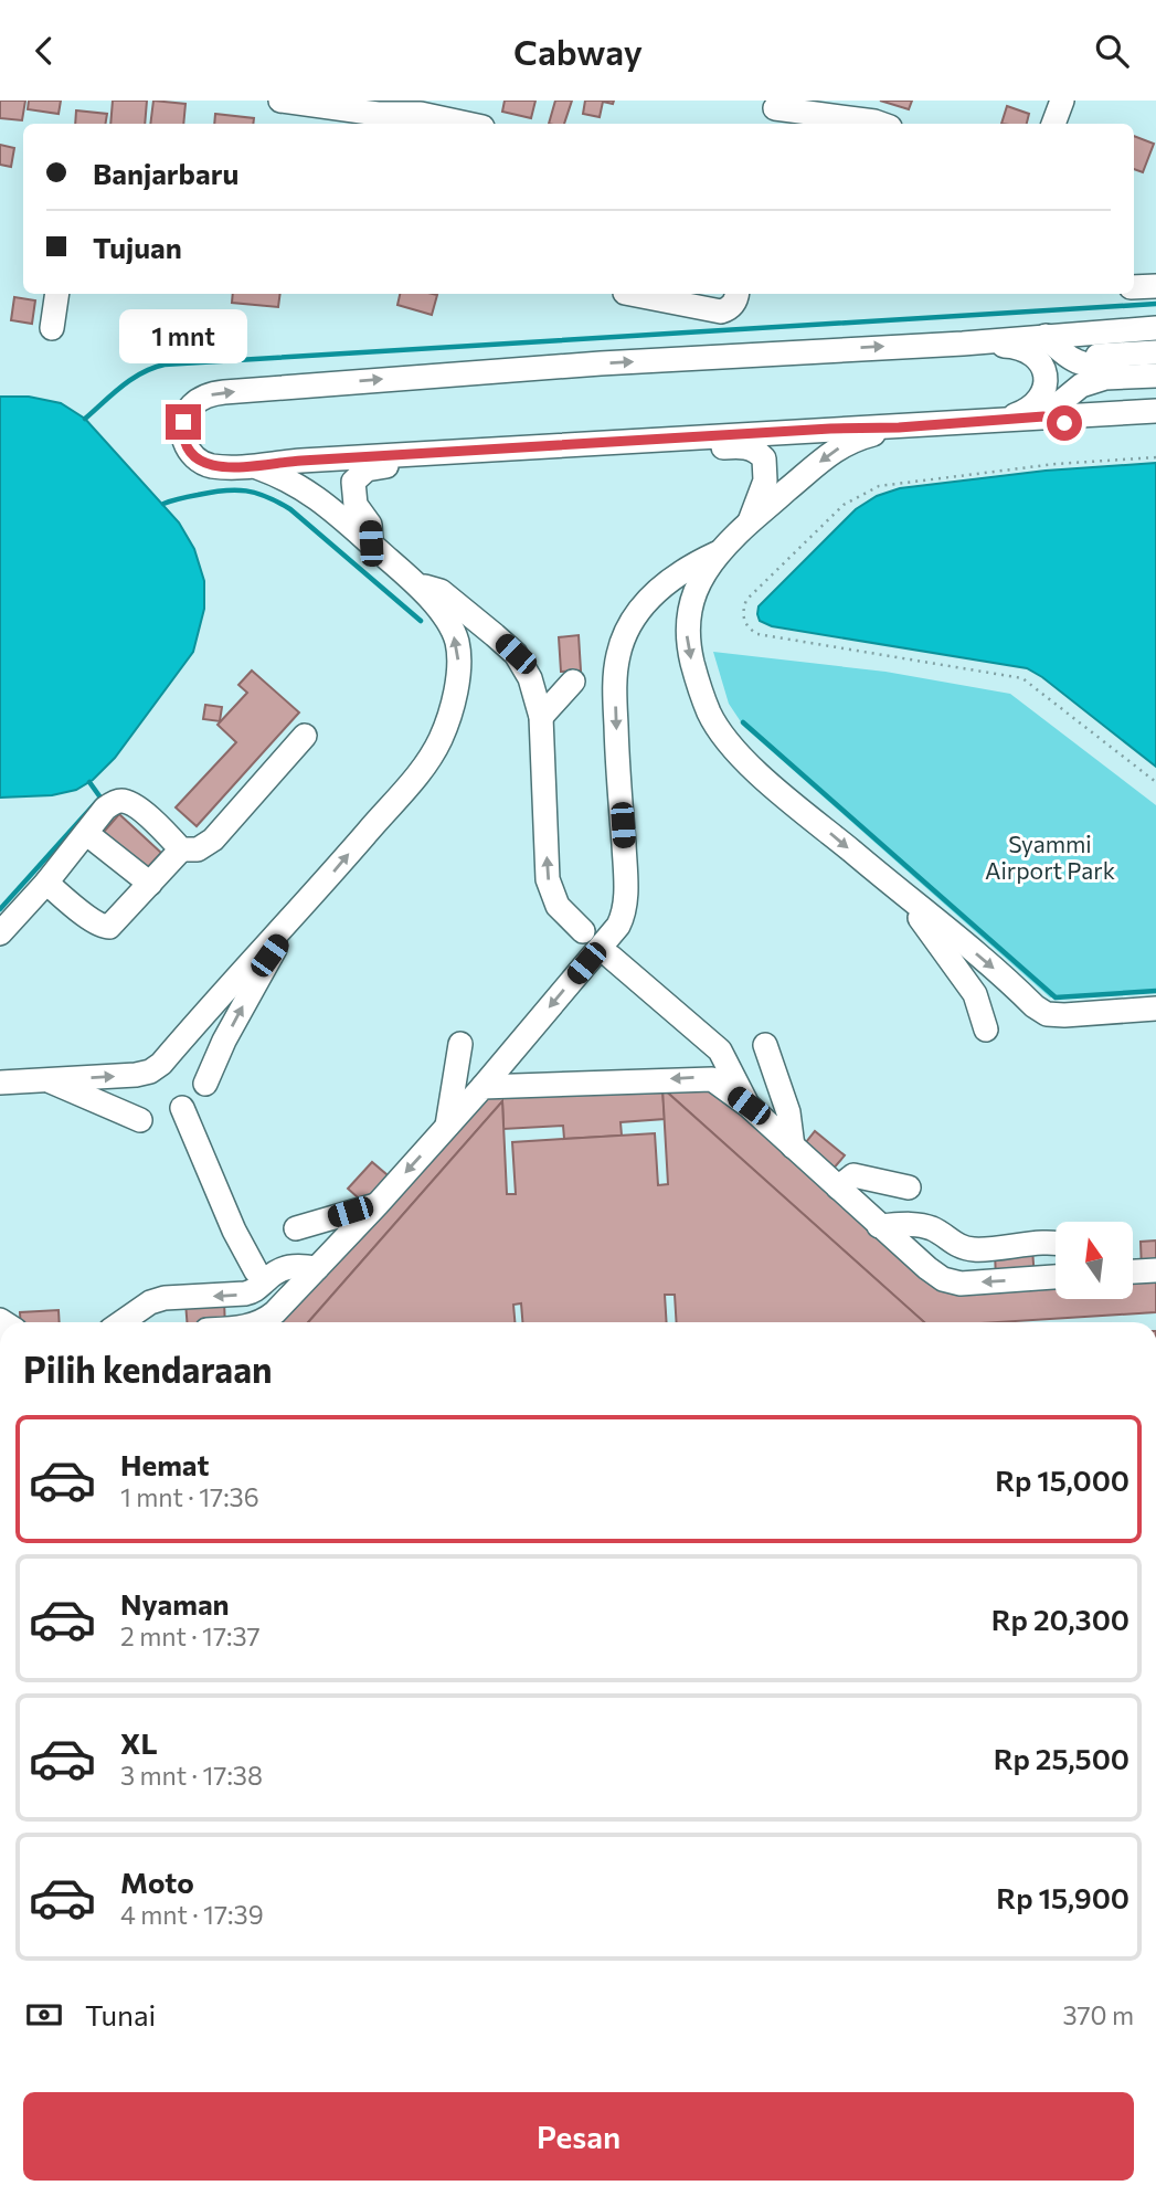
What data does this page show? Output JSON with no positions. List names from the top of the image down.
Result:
{
  "parks": ["Syammi Airport Park"],
  "north": "top",
  "page": {
    "header": "Cabway",
    "banner": ["Banjarbaru", "Tujuan"],
    "bubble": "1 mnt",
    "heading": "Pilih kendaraan",
    "list": [
      {
        "name": "Hemat",
        "note": "1 mnt · 17:36",
        "value": "Rp 15,000"
      },
      {
        "name": "Nyaman",
        "note": "2 mnt · 17:37",
        "value": "Rp 20,300"
      },
      {
        "name": "XL",
        "note": "3 mnt · 17:38",
        "value": "Rp 25,500"
      },
      {
        "name": "Moto",
        "note": "4 mnt · 17:39",
        "value": "Rp 15,900"
      }
    ],
    "pay": ["Tunai", "370 m"],
    "buttons": "Pesan"
  }
}
